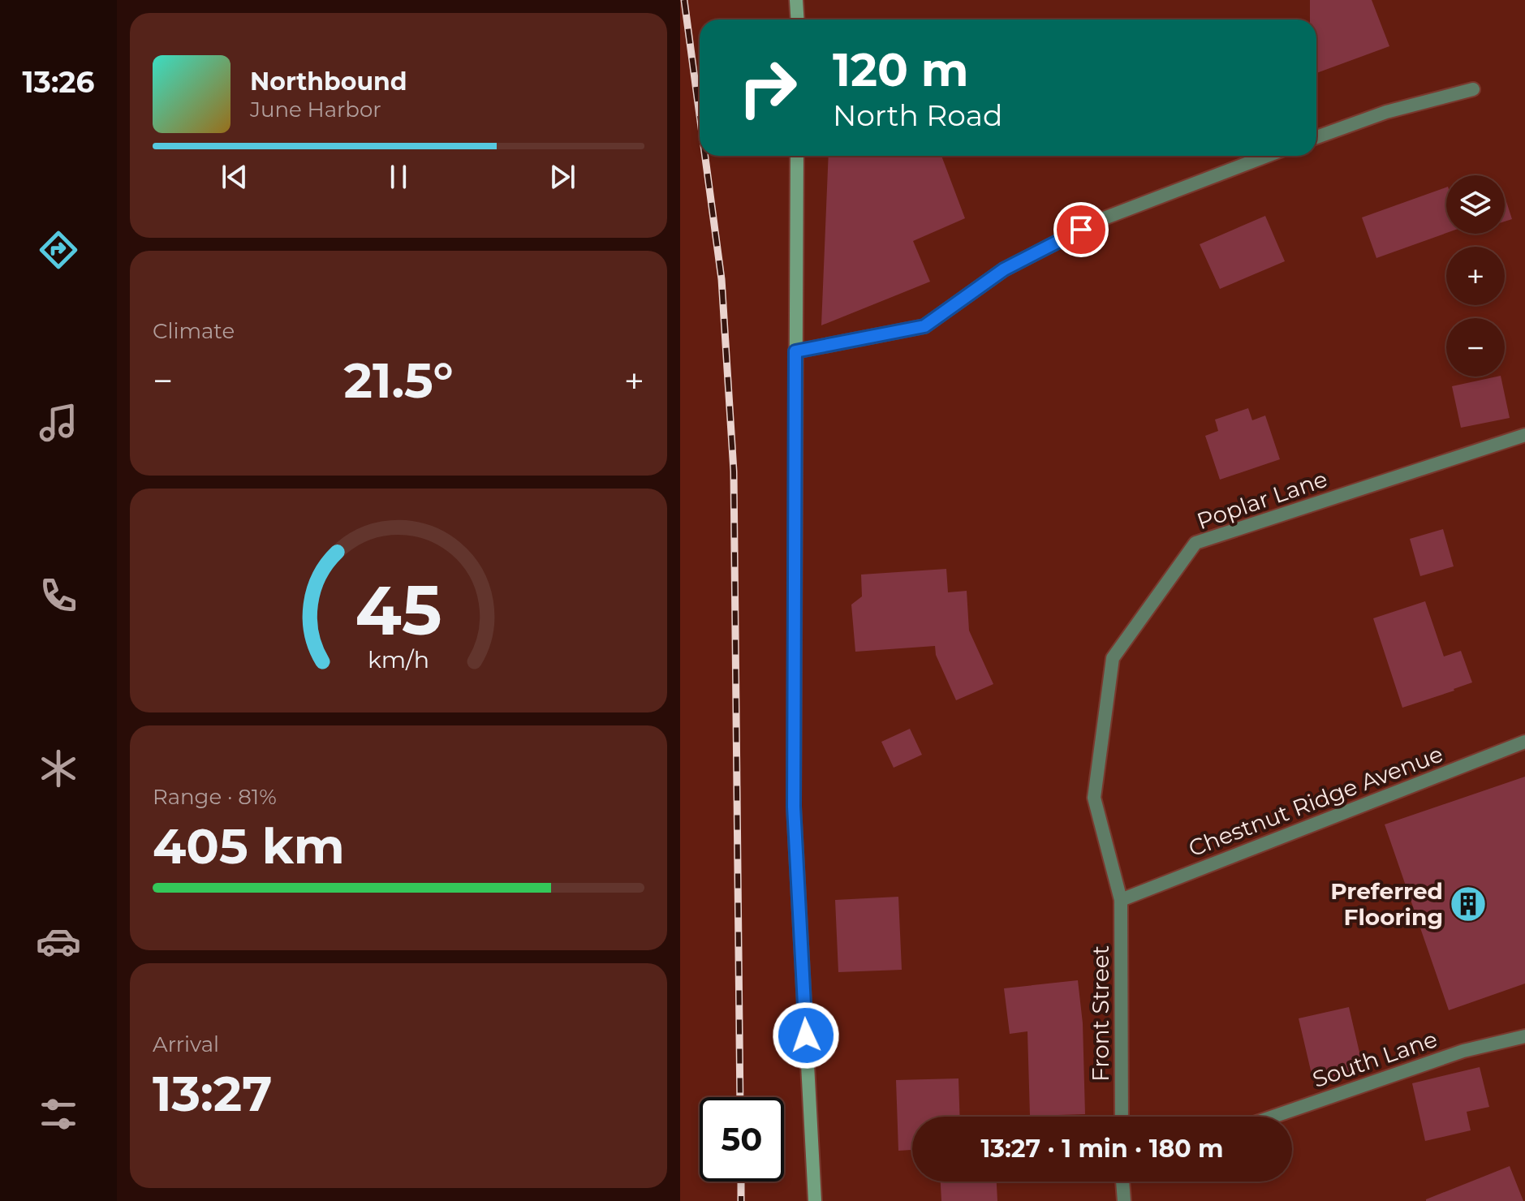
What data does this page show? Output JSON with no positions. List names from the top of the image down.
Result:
{
  "streets": {
    "street": [
      "Poplar Lane",
      "Chestnut Ridge Avenue",
      "Front Street",
      "South Lane"
    ]
  },
  "crossings": [
    ["Poplar Lane", "Chestnut Ridge Avenue"],
    ["Poplar Lane", "Front Street"],
    ["Chestnut Ridge Avenue", "Front Street"]
  ],
  "places": {
    "building": ["Preferred Flooring"]
  },
  "page": {
    "tabs": "13:26",
    "turn": ["120 m", "North Road"],
    "song": ["Northbound", "June Harbor"],
    "map_buttons": ["+", "−"],
    "tile": [
      "Climate",
      ["Range · 81%", "405 km"],
      ["Arrival", "13:27"]
    ],
    "heat": ["−", "21.5°", "+"],
    "limit": "50",
    "trip": "13:27 · 1 min · 180 m",
    "gauge": ["45", "km/h"]
  }
}
